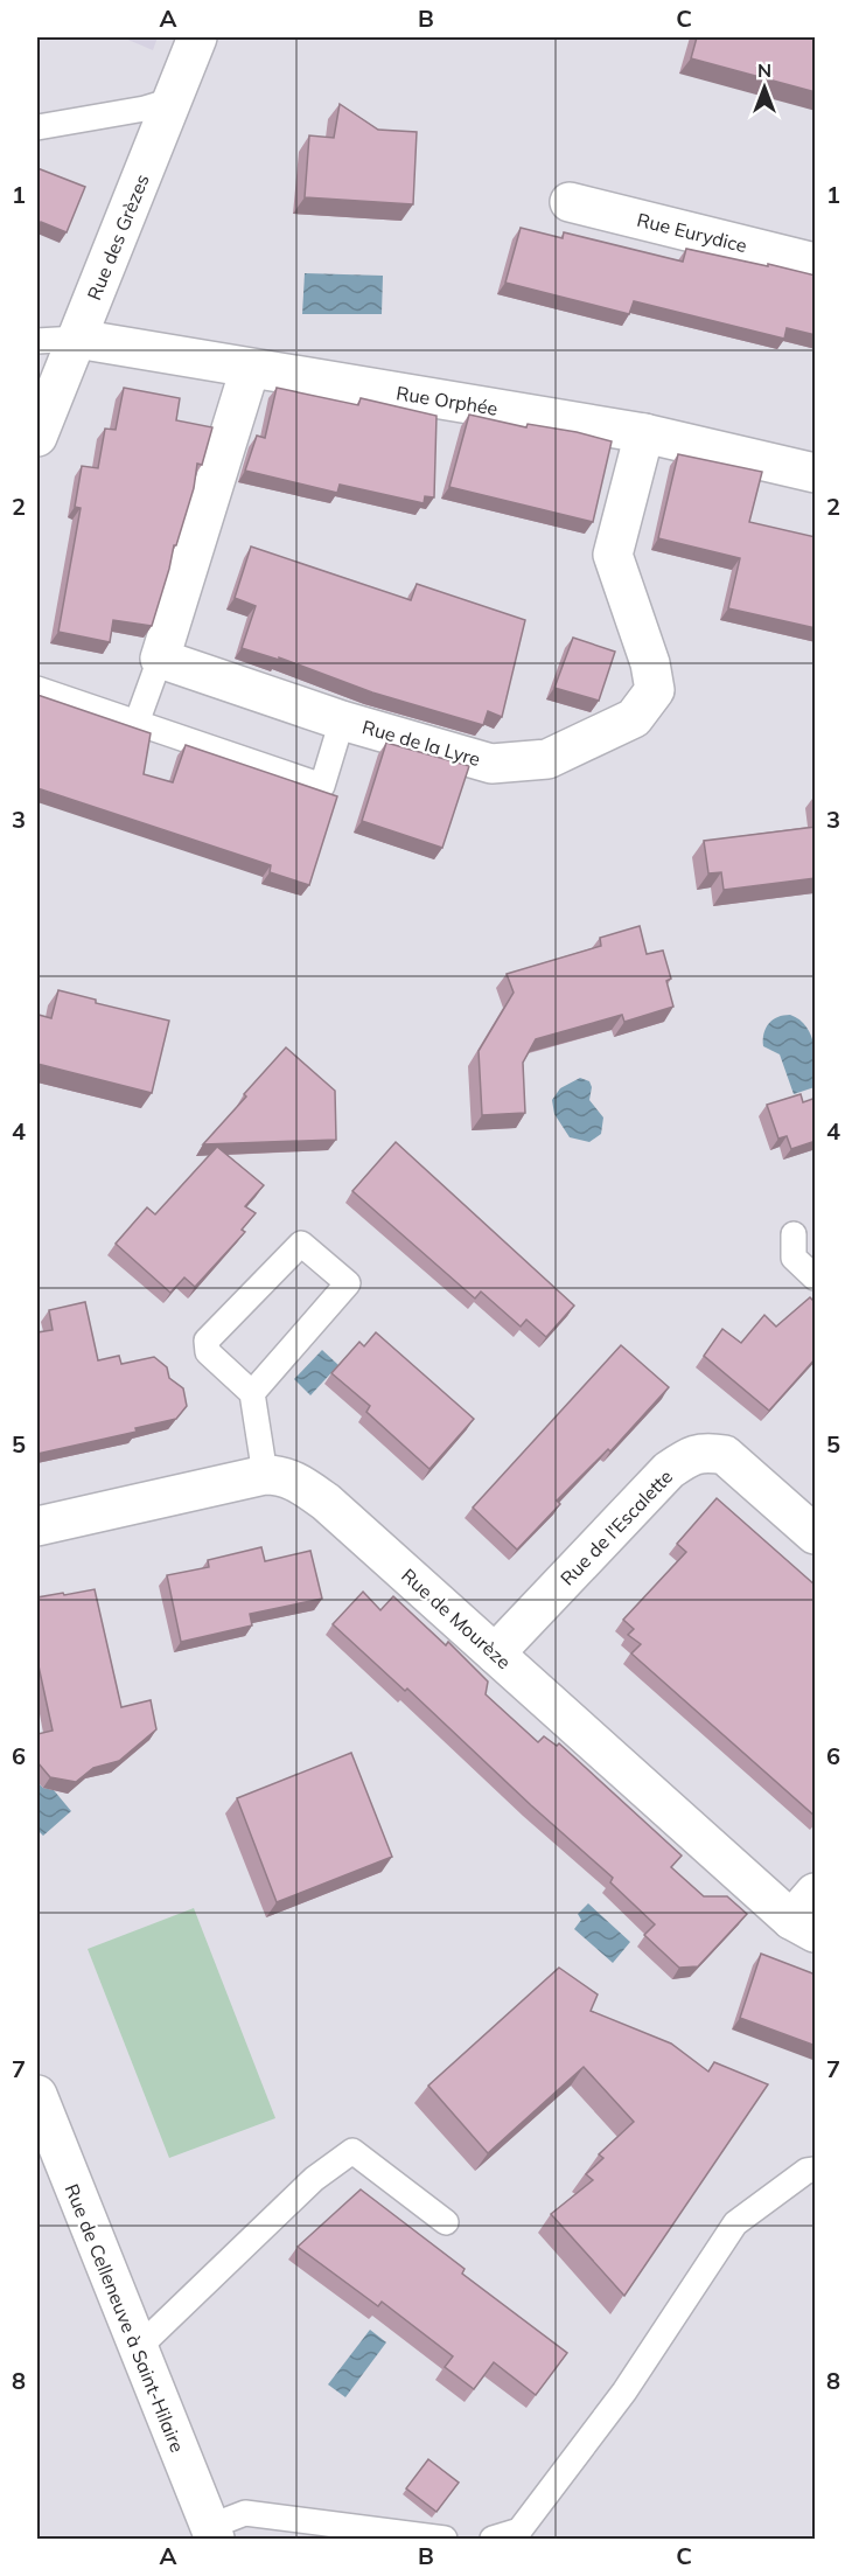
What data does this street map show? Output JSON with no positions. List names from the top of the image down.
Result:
{
  "streets": {
    "street": [
      "Rue Eurydice",
      "Rue des Grèzes",
      "Rue Orphée",
      "Rue de la Lyre",
      "Rue de l'Escalette",
      "Rue de Mourèze",
      "Rue de Celleneuve à Saint-Hilaire"
    ]
  },
  "crossings": [
    ["Rue des Grèzes", "Rue Orphée"],
    ["Rue Orphée", "Rue de la Lyre"],
    ["Rue de l'Escalette", "Rue de Mourèze"]
  ],
  "north": "top",
  "grid": {
    "columns": ["A", "B", "C"],
    "rows": [
      "1",
      "2",
      "3",
      "4",
      "5",
      "6",
      "7",
      "8"
    ]
  }
}
